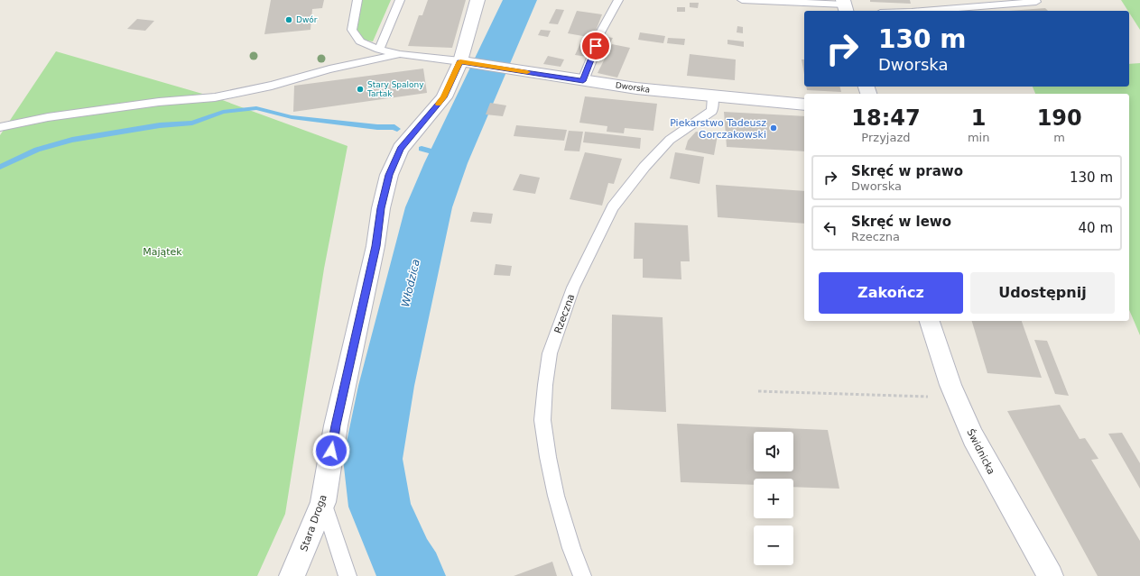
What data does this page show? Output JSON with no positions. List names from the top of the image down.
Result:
{
  "streets": {
    "street": ["Dworska", "Świdnicka", "Stara Droga"],
    "lane": ["Rzeczna"]
  },
  "crossings": [
    ["Dworska", "Rzeczna"],
    ["Dworska", "Stara Droga"]
  ],
  "water": ["Włodzica"],
  "parks": ["Majątek"],
  "places": ["Dwór", "Stary Spalony Tartak", "Piekarstwo Tadeusz Gorczakowski"],
  "page": {
    "turn": ["130 m", "Dworska"],
    "eta": [
      "18:47",
      "Przyjazd",
      "1",
      "min",
      "190",
      "m"
    ],
    "list": [
      {
        "name": "Skręć w prawo",
        "note": "Dworska",
        "value": "130 m"
      },
      {
        "name": "Skręć w lewo",
        "note": "Rzeczna",
        "value": "40 m"
      }
    ],
    "buttons": ["Zakończ", "Udostępnij"],
    "map_buttons": ["+", "−"]
  }
}
